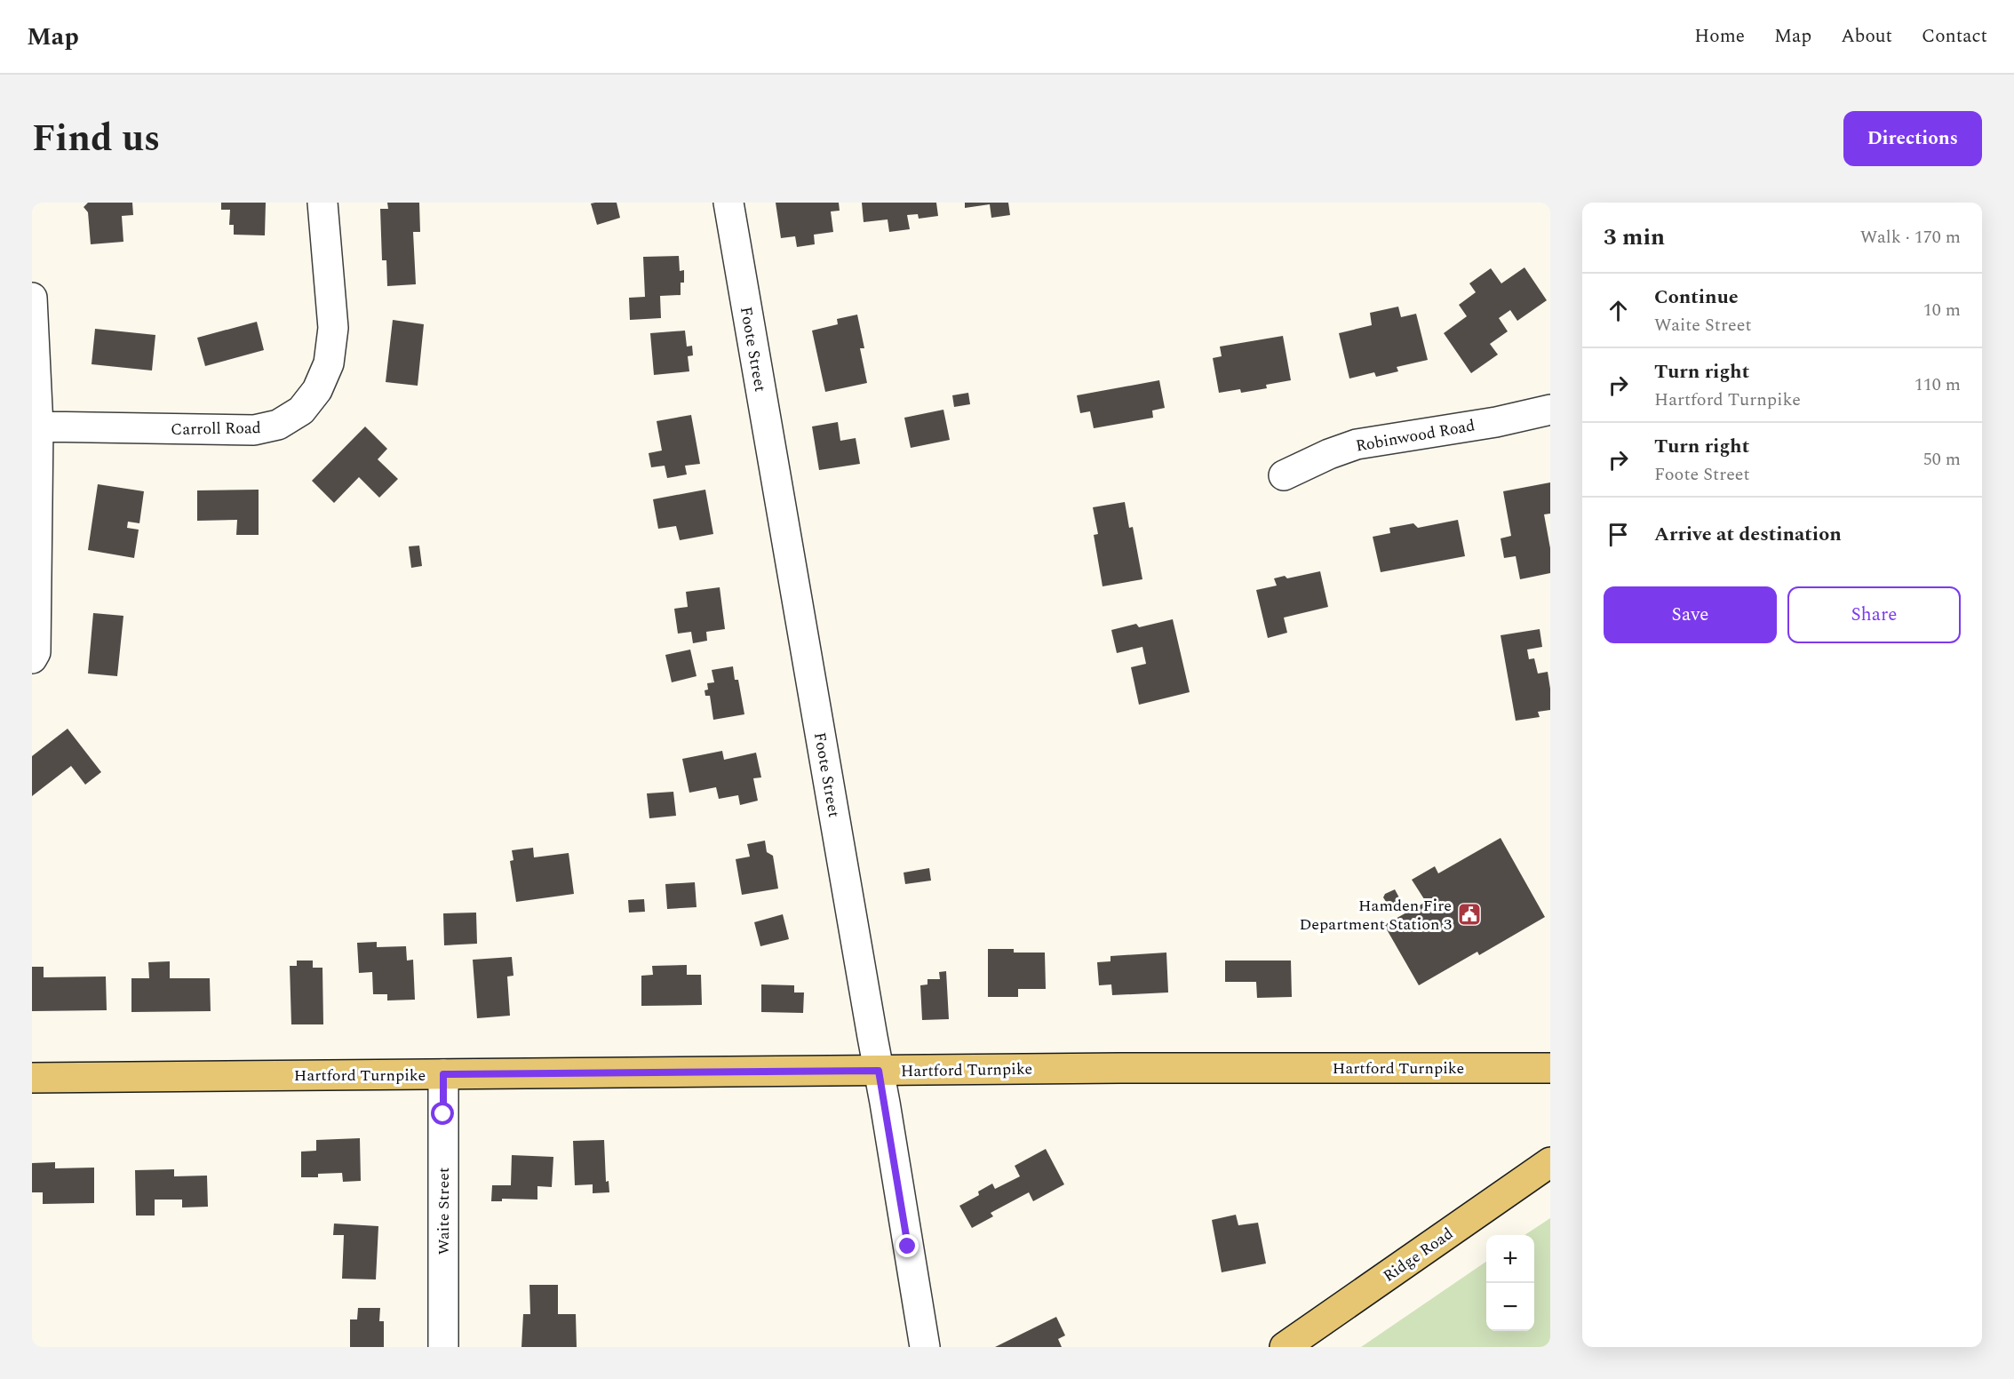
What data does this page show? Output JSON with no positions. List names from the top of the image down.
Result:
{
  "streets": {
    "main road": ["Hartford Turnpike", "Ridge Road"],
    "street": [
      "Foote Street",
      "Carroll Road",
      "Robinwood Road",
      "Waite Street"
    ]
  },
  "crossings": [
    ["Foote Street", "Hartford Turnpike"],
    ["Hartford Turnpike", "Waite Street"]
  ],
  "places": {
    "public building": ["Hamden Fire Department Station 3"]
  },
  "page": {
    "header": "Map",
    "nav": [
      "Home",
      "Map",
      "About",
      "Contact"
    ],
    "title": "Find us",
    "buttons": [
      "Directions",
      ["Save", "Share"]
    ],
    "heading": ["3 min", "Walk · 170 m"],
    "list": [
      ["Continue", "Waite Street", "10 m"],
      ["Turn right", "Hartford Turnpike", "110 m"],
      ["Turn right", "Foote Street", "50 m"],
      "Arrive at destination"
    ],
    "map_buttons": ["+", "−"]
  }
}
